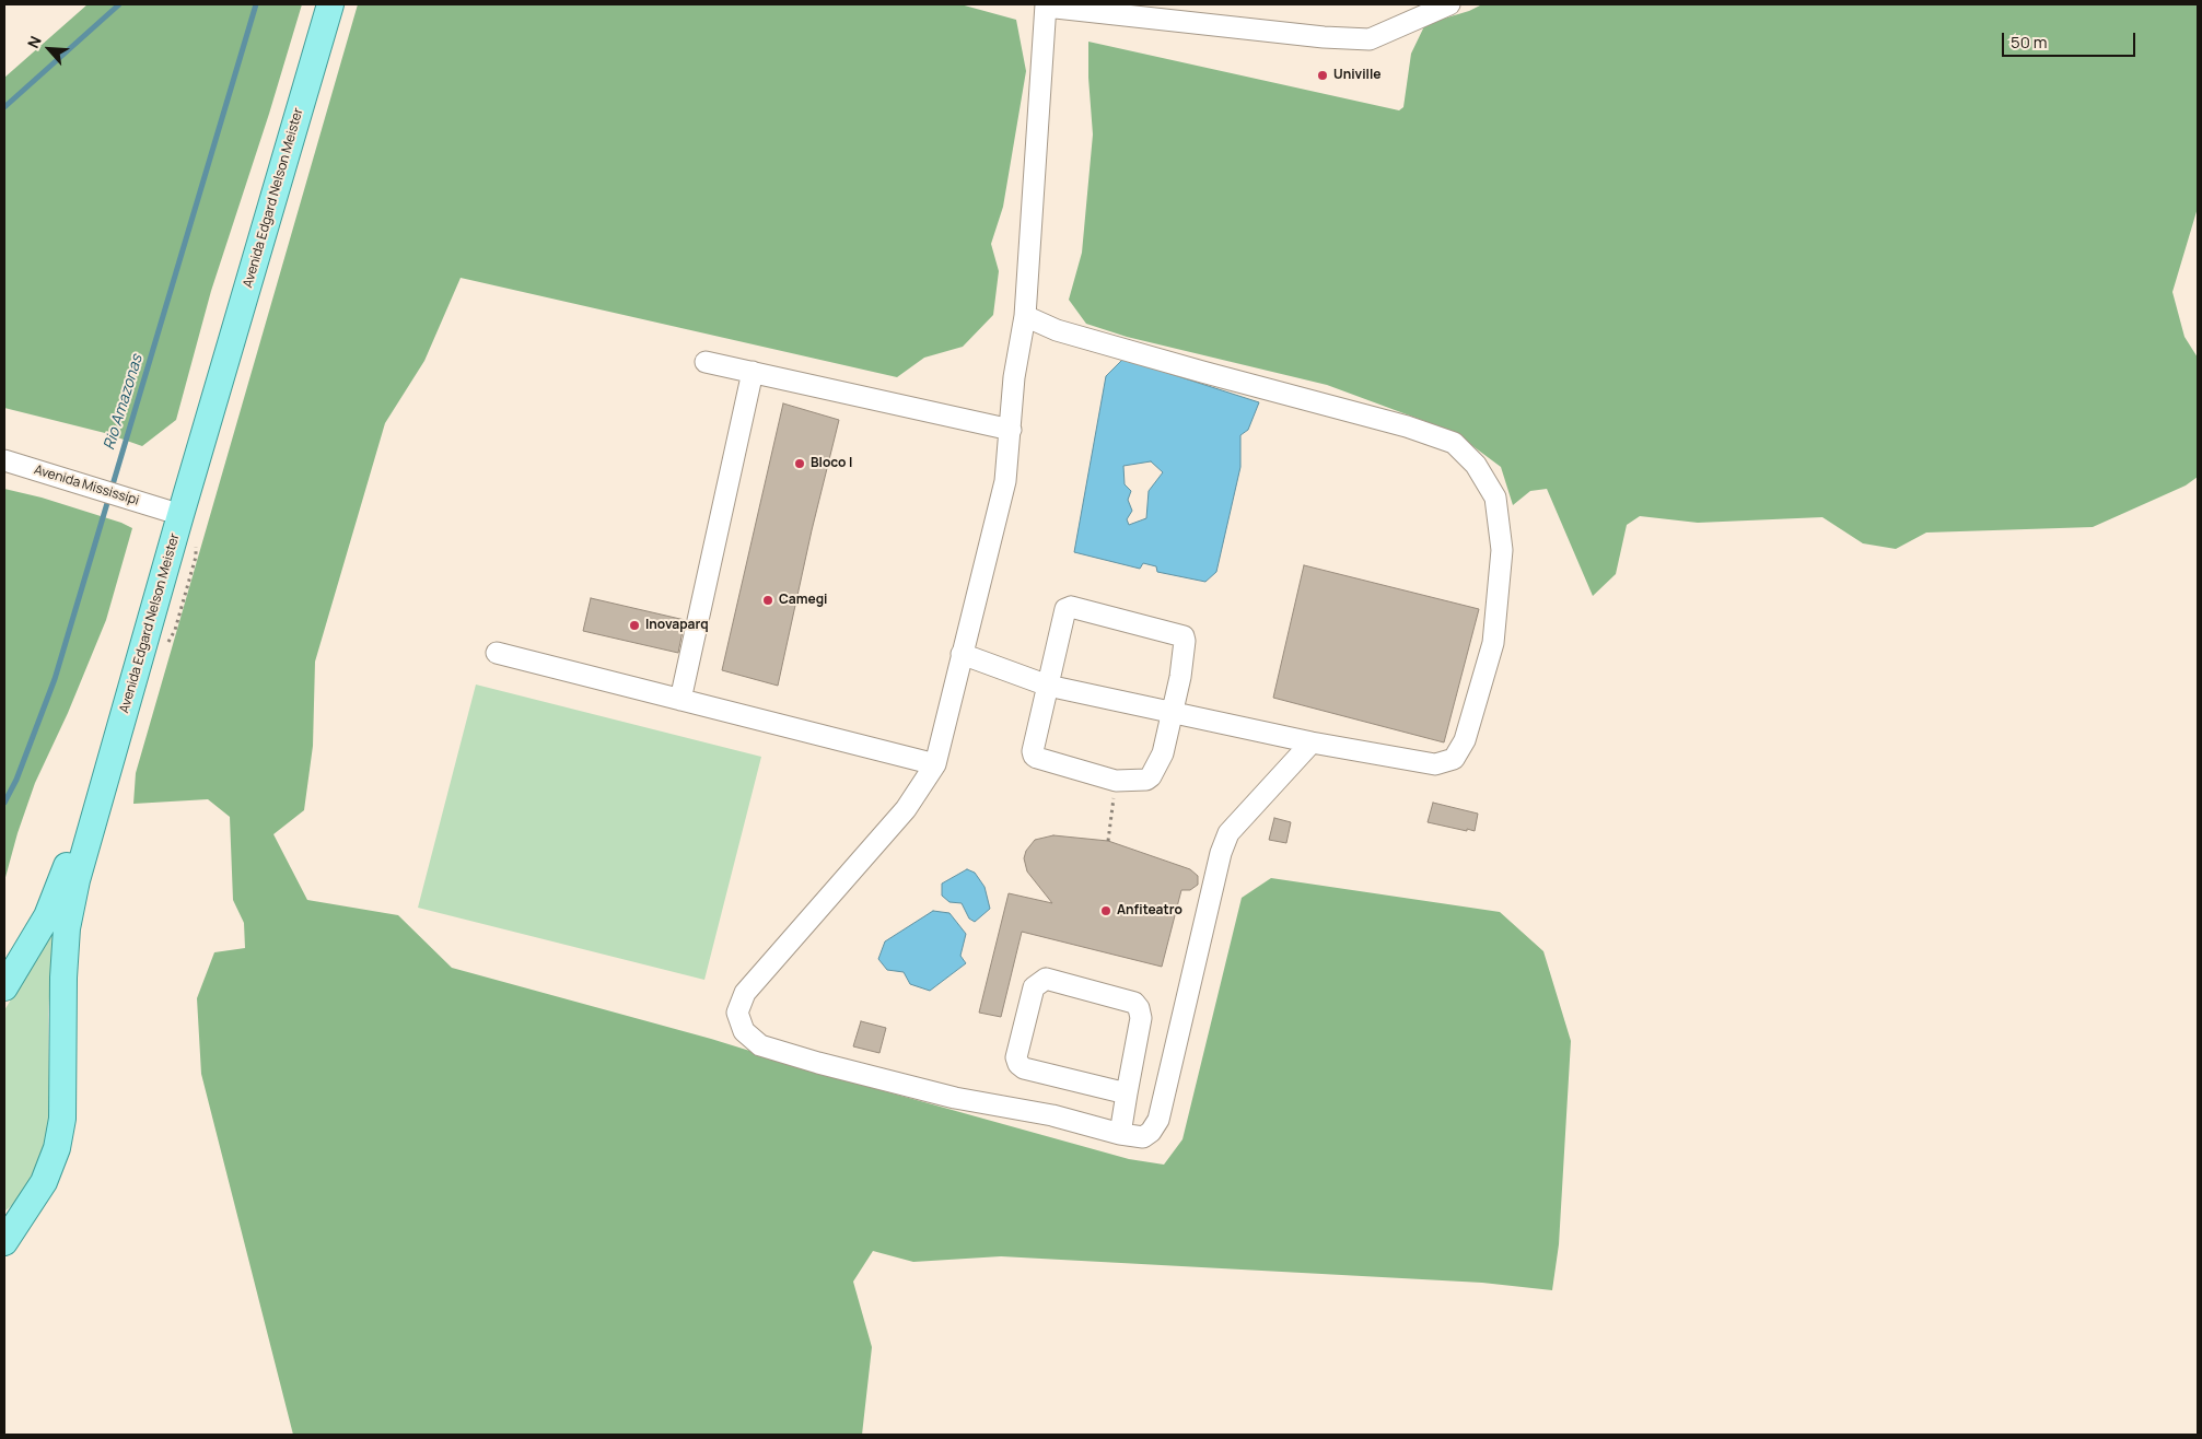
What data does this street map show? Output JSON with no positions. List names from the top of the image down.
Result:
{
  "streets": {
    "main road": ["Avenida Edgard Nelson Meister"],
    "street": ["Avenida Mississípi"]
  },
  "crossings": [
    ["Avenida Edgard Nelson Meister", "Avenida Mississípi"]
  ],
  "water": ["Rio Amazonas"],
  "places": [
    "Univille",
    "Bloco I",
    "Camegi",
    "Inovaparq",
    "Anfiteatro"
  ],
  "scale_bar": "50 m",
  "north": "top left"
}
